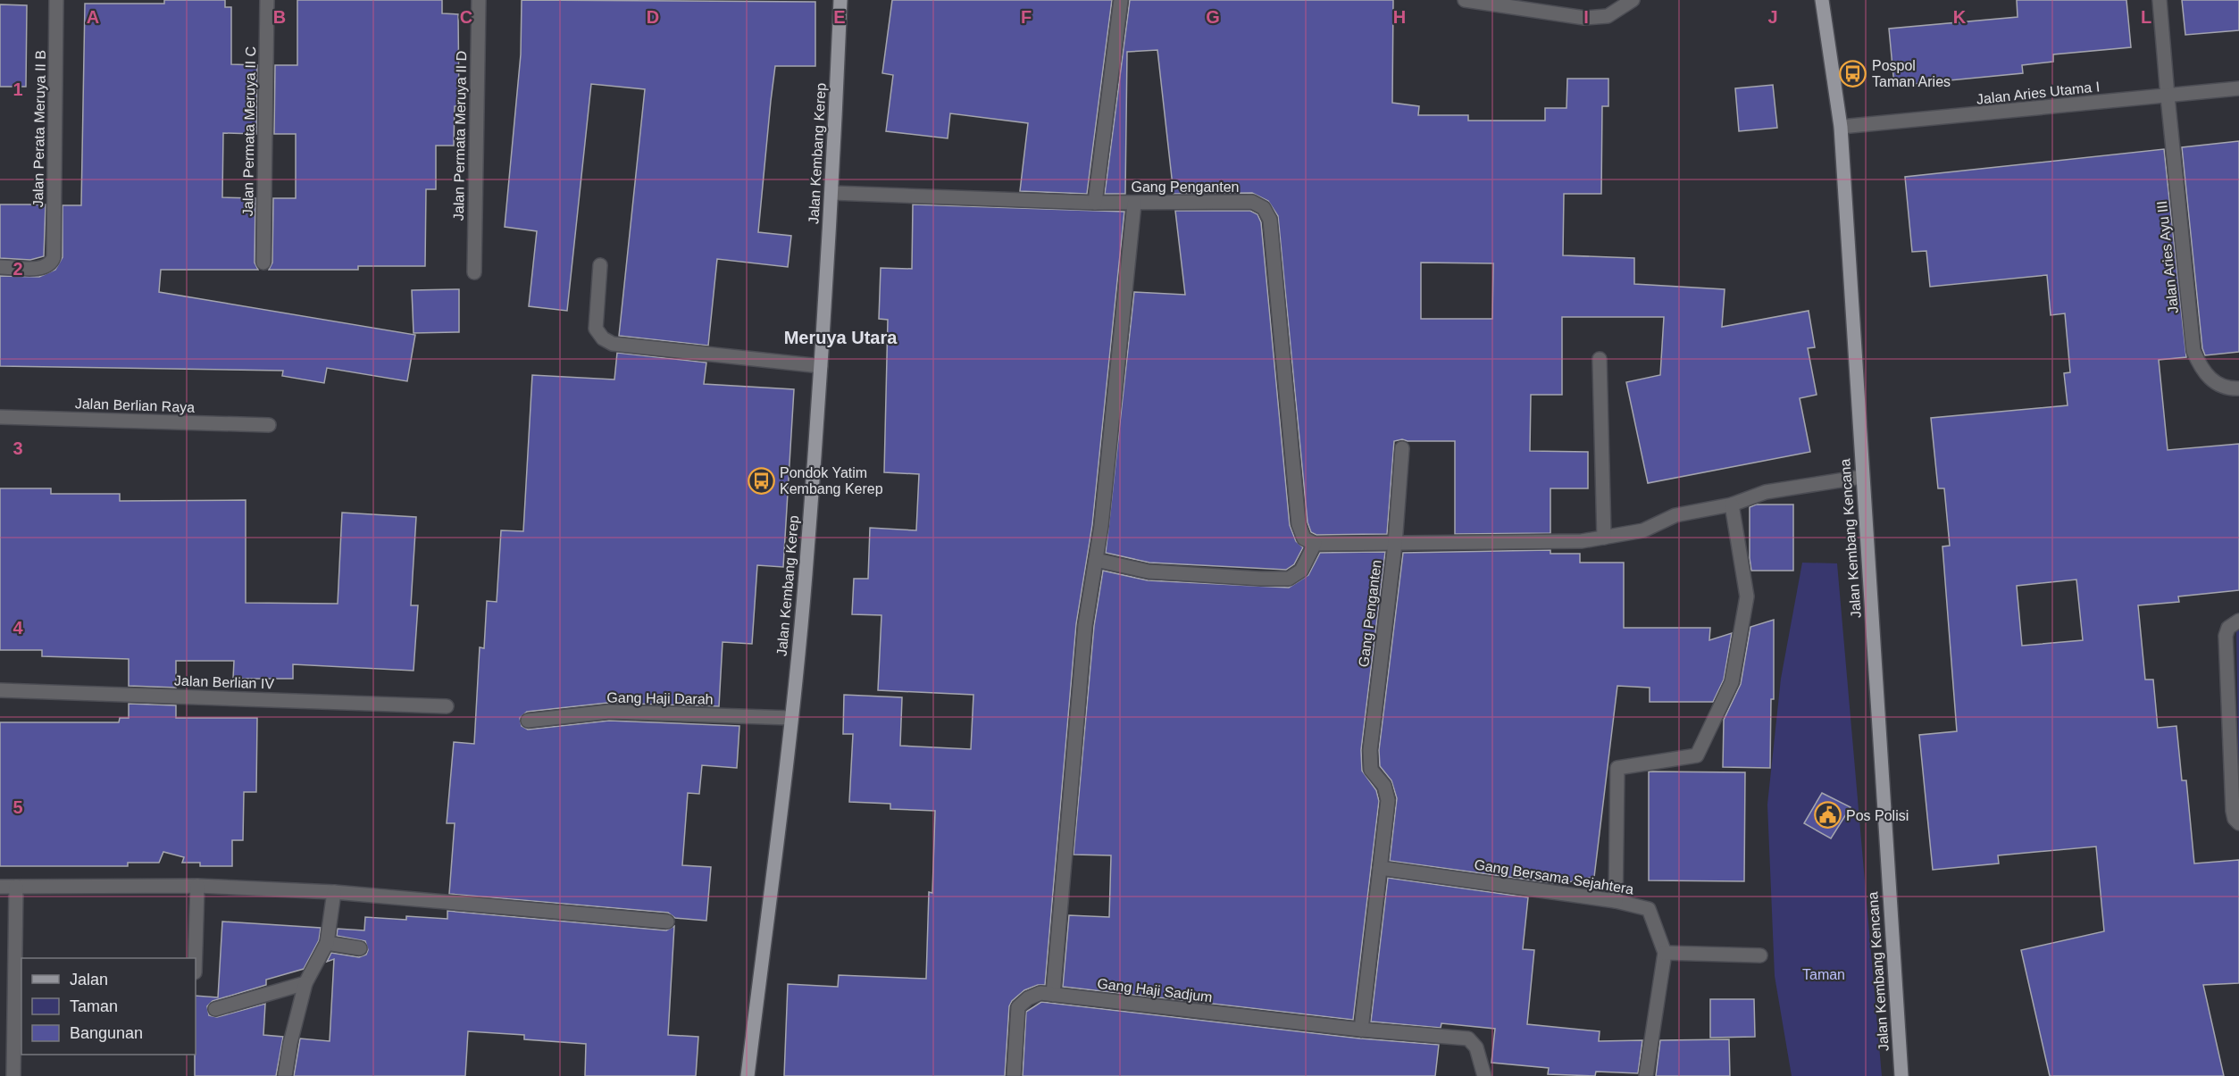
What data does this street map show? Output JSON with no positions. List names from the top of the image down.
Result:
{
  "streets": {
    "main road": ["Jalan Kembang Kerep", "Jalan Kembang Kencana"],
    "street": [
      "Jalan Aries Utama I",
      "Jalan Perata Meruya II B",
      "Jalan Permata Meruya II C",
      "Jalan Permata Meruya II D",
      "Gang Penganten",
      "Jalan Aries Ayu III",
      "Jalan Berlian Raya",
      "Jalan Berlian IV",
      "Gang Haji Darah",
      "Gang Bersama Sejahtera",
      "Gang Haji Sadjum"
    ]
  },
  "crossings": [
    ["Jalan Aries Utama I", "Jalan Aries Ayu III"],
    ["Jalan Aries Utama I", "Jalan Kembang Kencana"],
    ["Jalan Kembang Kerep", "Gang Penganten"],
    ["Jalan Kembang Kerep", "Gang Haji Darah"],
    ["Gang Penganten", "Gang Bersama Sejahtera"],
    ["Gang Penganten", "Gang Haji Sadjum"]
  ],
  "districts": ["Meruya Utara"],
  "parks": ["Taman"],
  "places": {
    "bus stop": ["Pospol Taman Aries", "Pondok Yatim Kembang Kerep"],
    "public building": ["Pos Polisi"]
  },
  "legend": ["Jalan", "Taman", "Bangunan"],
  "grid": {
    "columns": [
      "A",
      "B",
      "C",
      "D",
      "E",
      "F",
      "G",
      "H",
      "I",
      "J",
      "K",
      "L"
    ],
    "rows": [
      "1",
      "2",
      "3",
      "4",
      "5"
    ]
  }
}
